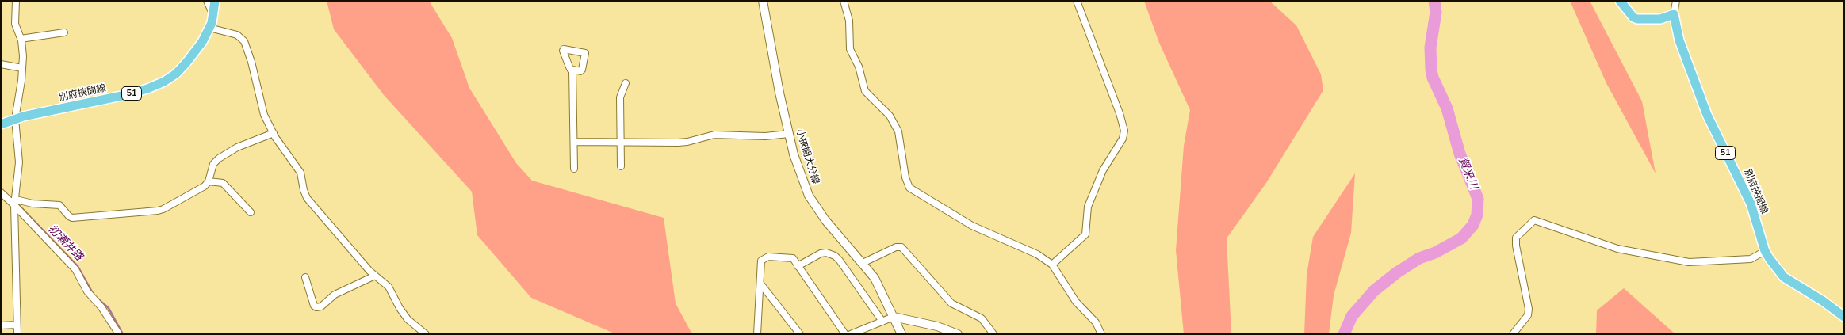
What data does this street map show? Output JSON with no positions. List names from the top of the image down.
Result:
{
  "streets": {
    "main road": ["別府挾間線", "51", "小挾間大分線"]
  },
  "water": ["賀来川", "初瀬井路"]
}
